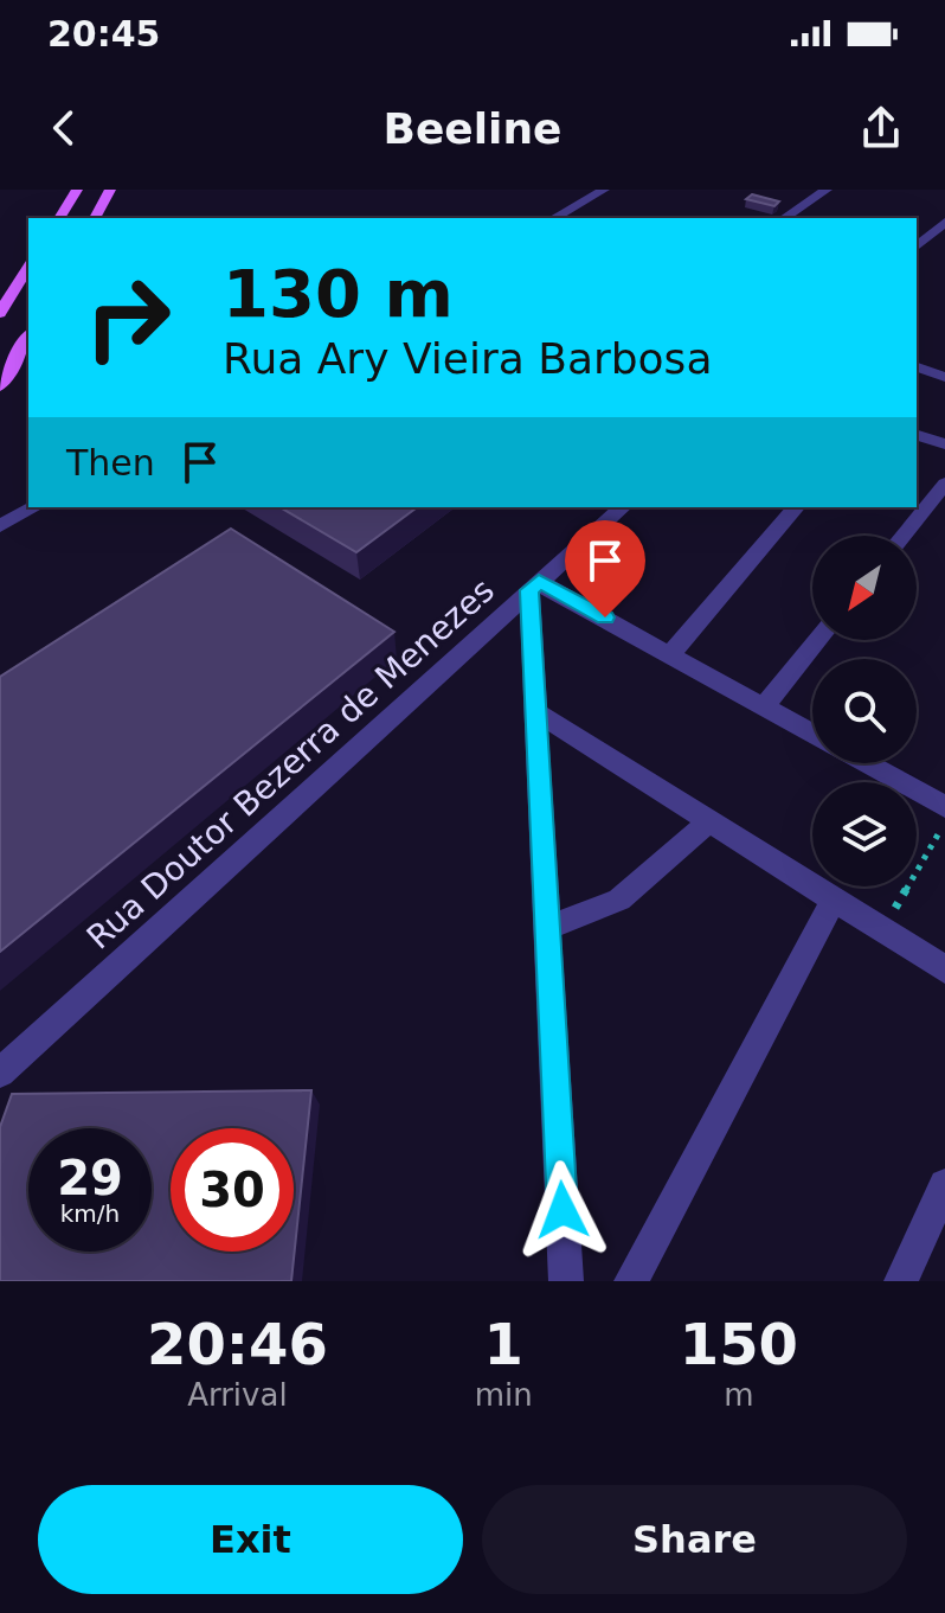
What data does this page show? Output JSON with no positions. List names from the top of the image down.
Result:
{
  "streets": {
    "street": ["Rua Doutor Bezerra de Menezes"]
  },
  "north": "bottom left",
  "page": {
    "status": "20:45",
    "header": "Beeline",
    "turn": ["130 m", "Rua Ary Vieira Barbosa"],
    "then": "Then",
    "speed": "29 km/h",
    "limit": "30",
    "eta": [
      "20:46",
      "Arrival",
      "1",
      "min",
      "150",
      "m"
    ],
    "buttons": ["Exit", "Share"]
  }
}
